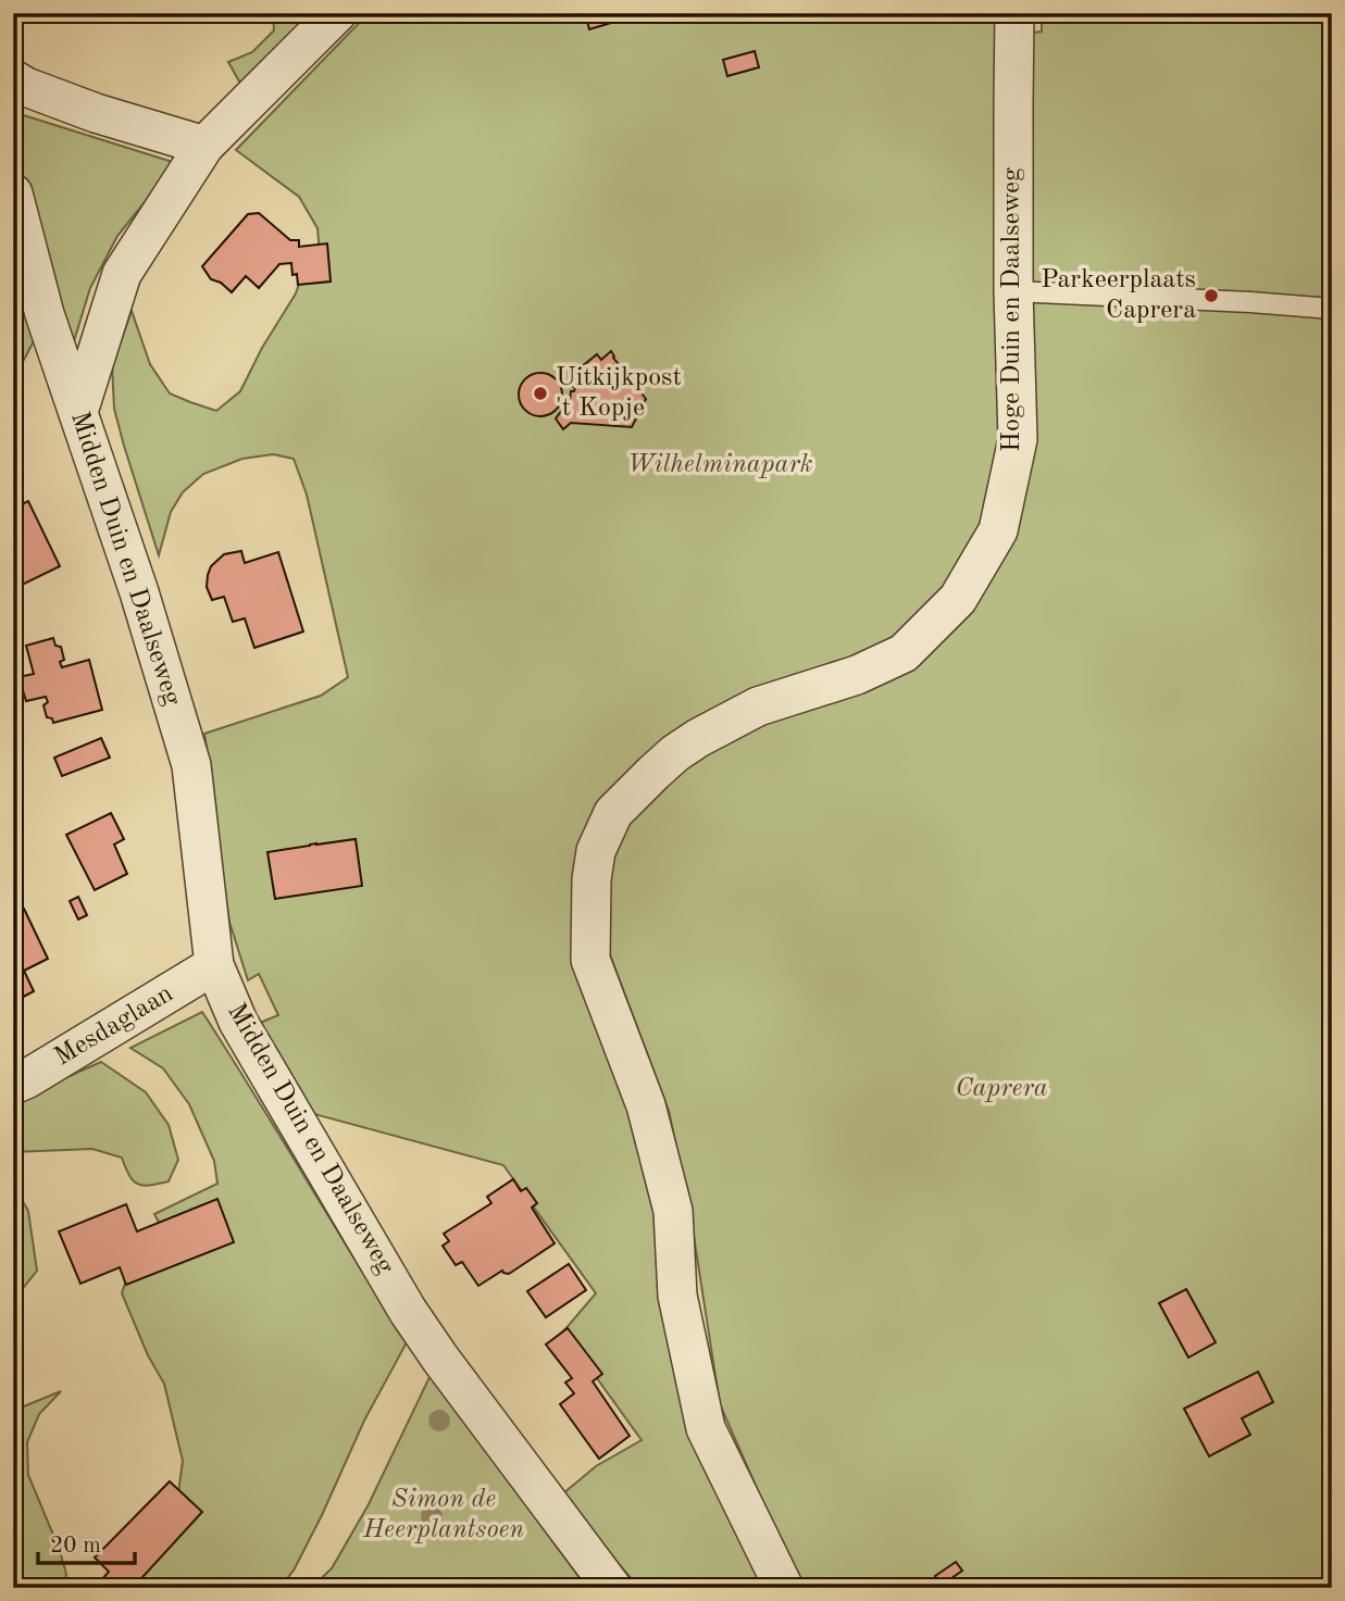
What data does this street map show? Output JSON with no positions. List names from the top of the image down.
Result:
{
  "streets": {
    "street": ["Hoge Duin en Daalseweg", "Midden Duin en Daalseweg", "Mesdaglaan"]
  },
  "crossings": [
    ["Midden Duin en Daalseweg", "Mesdaglaan"]
  ],
  "parks": ["Wilhelminapark", "Caprera", "Simon de Heerplantsoen"],
  "places": ["Parkeerplaats Caprera", "Uitkijkpost 't Kopje"],
  "scale_bar": "20 m"
}
